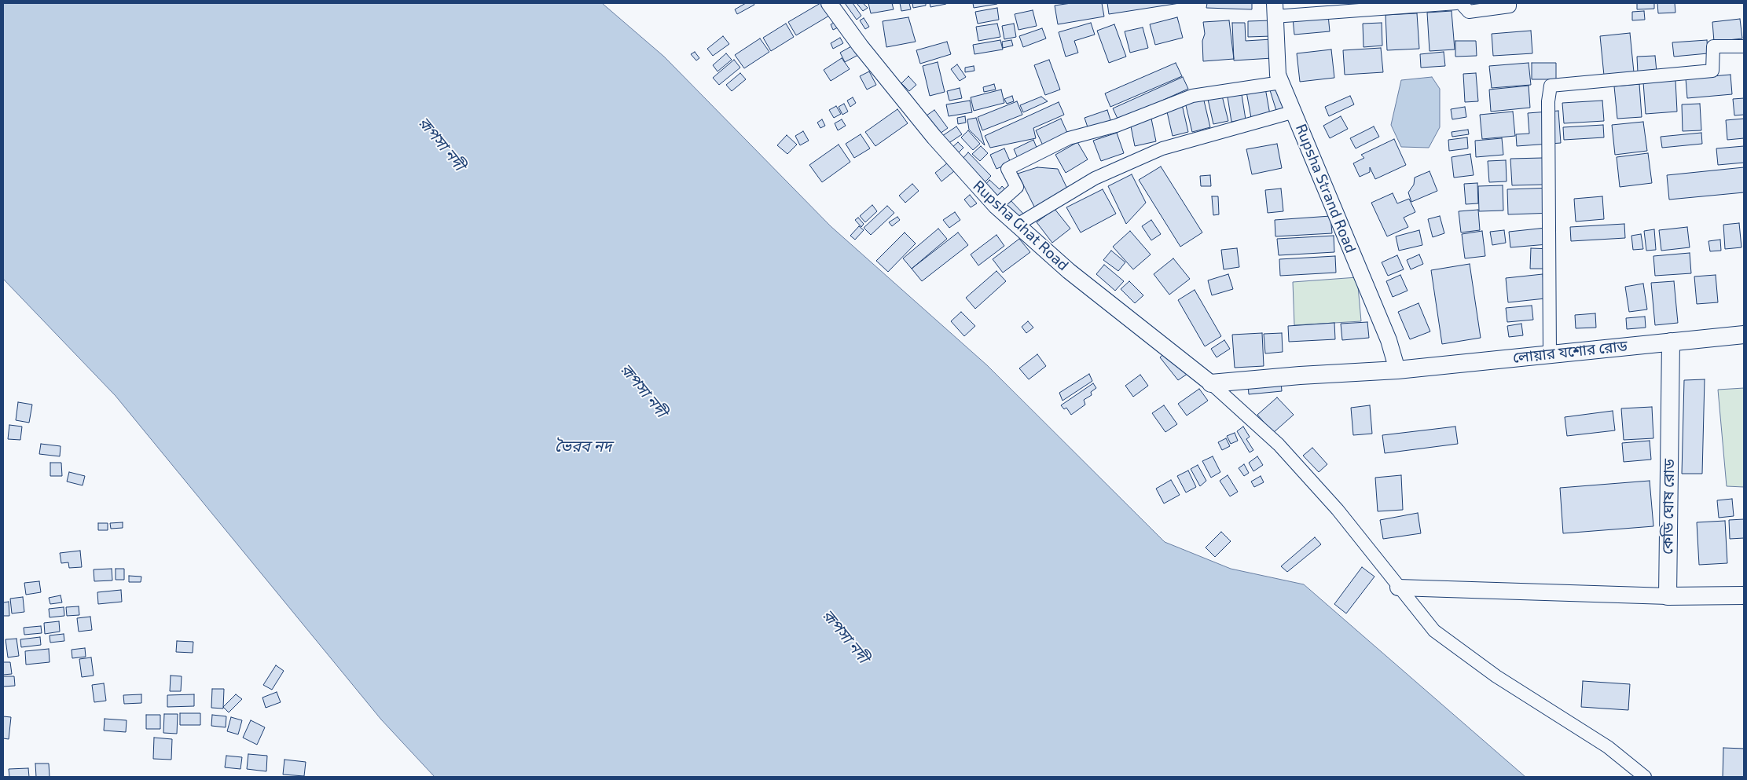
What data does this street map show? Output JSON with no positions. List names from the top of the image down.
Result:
{
  "streets": {
    "main road": ["লোয়ার যশোর রোড", "কেডি ঘোষ রোড"],
    "street": ["Rupsha Strand Road", "Rupsha Ghat Road"]
  },
  "crossings": [
    ["Rupsha Strand Road", "লোয়ার যশোর রোড"],
    ["Rupsha Ghat Road", "লোয়ার যশোর রোড"],
    ["লোয়ার যশোর রোড", "কেডি ঘোষ রোড"]
  ],
  "water": ["রূপসা নদী", "ভৈরব নদ"]
}
